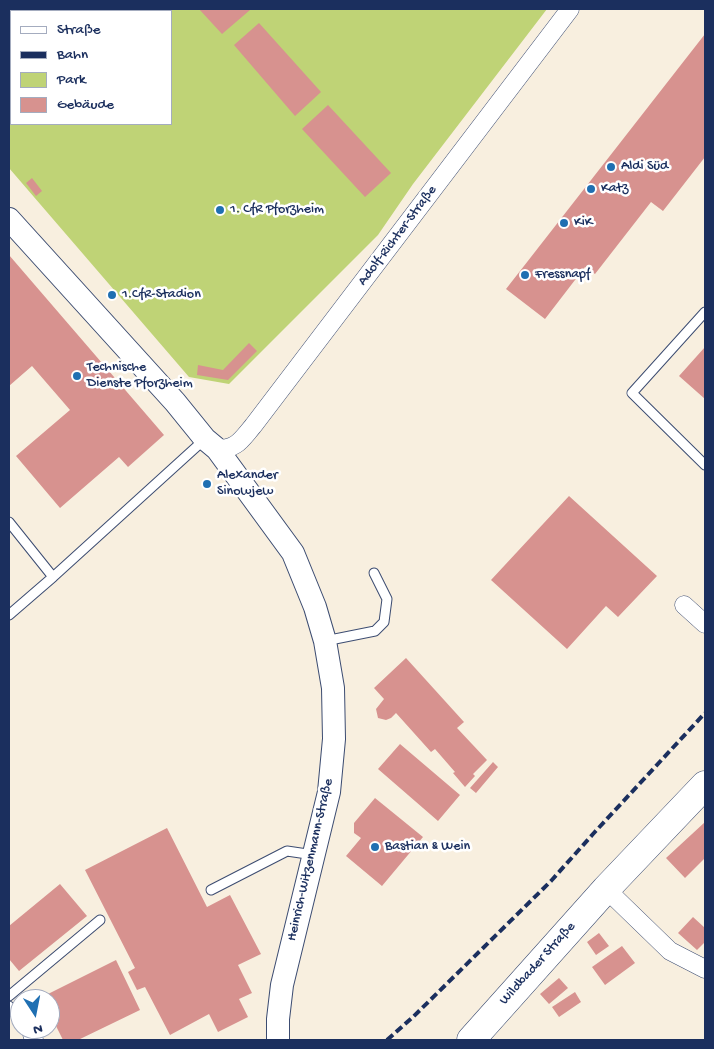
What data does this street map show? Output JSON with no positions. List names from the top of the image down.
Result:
{
  "streets": {
    "main road": ["Wildbader Straße"],
    "street": ["Adolf-Richter-Straße", "Heinrich-Witzenmann-Straße"]
  },
  "crossings": [
    ["Adolf-Richter-Straße", "Heinrich-Witzenmann-Straße"]
  ],
  "places": [
    "Aldi Süd",
    "Katz",
    "1. CfR Pforzheim",
    "KiK",
    "Fressnapf",
    "1.CfR-Stadion",
    "Technische Dienste Pforzheim",
    "Alexander Sinowjew",
    "Bastian & Wein"
  ],
  "legend": [
    "Straße",
    "Bahn",
    "Park",
    "Gebäude"
  ],
  "north": "bottom"
}
